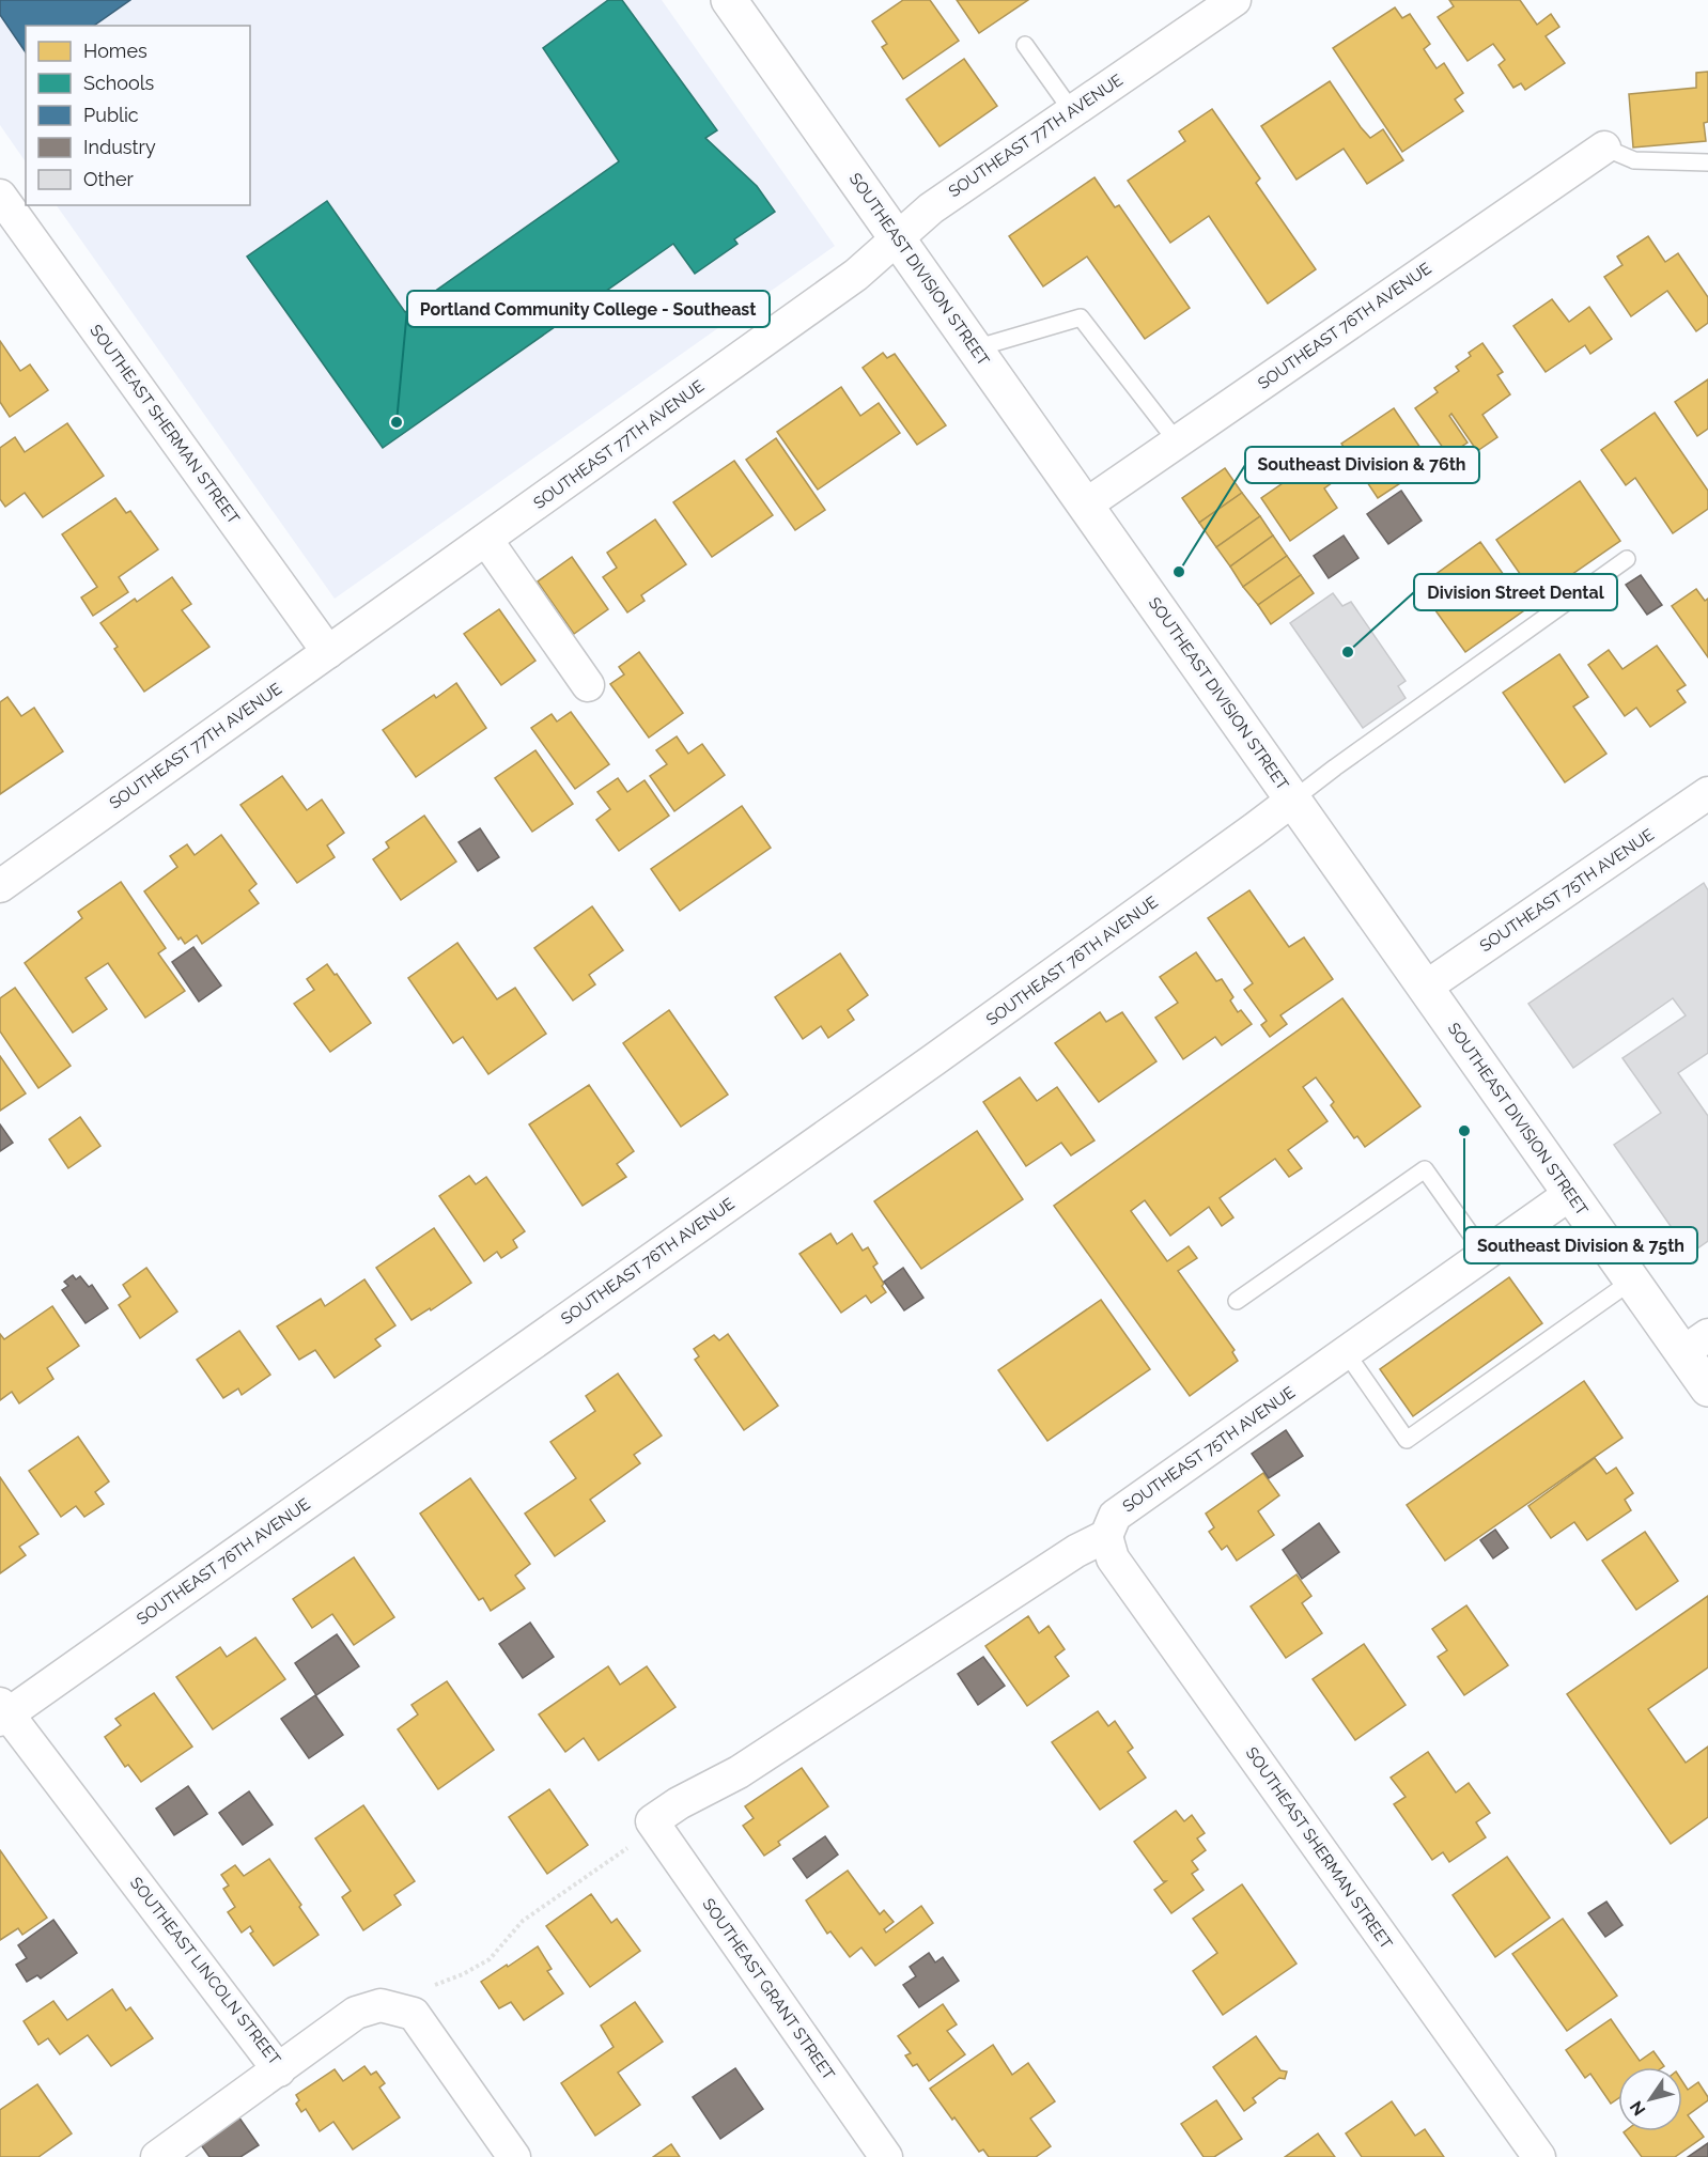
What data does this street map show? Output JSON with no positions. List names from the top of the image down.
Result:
{
  "streets": {
    "main road": ["SOUTHEAST DIVISION STREET"],
    "street": [
      "SOUTHEAST 77TH AVENUE",
      "SOUTHEAST 76TH AVENUE",
      "SOUTHEAST SHERMAN STREET",
      "SOUTHEAST 75TH AVENUE",
      "SOUTHEAST LINCOLN STREET",
      "SOUTHEAST GRANT STREET"
    ]
  },
  "crossings": [
    ["SOUTHEAST 77TH AVENUE", "SOUTHEAST DIVISION STREET"],
    ["SOUTHEAST 77TH AVENUE", "SOUTHEAST SHERMAN STREET"],
    ["SOUTHEAST DIVISION STREET", "SOUTHEAST 76TH AVENUE"],
    ["SOUTHEAST DIVISION STREET", "SOUTHEAST 75TH AVENUE"],
    ["SOUTHEAST 76TH AVENUE", "SOUTHEAST LINCOLN STREET"],
    ["SOUTHEAST SHERMAN STREET", "SOUTHEAST 75TH AVENUE"]
  ],
  "places": [
    "Portland Community College - Southeast",
    "Southeast Division & 76th",
    "Division Street Dental",
    "Southeast Division & 75th"
  ],
  "legend": [
    "Homes",
    "Schools",
    "Public",
    "Industry",
    "Other"
  ],
  "north": "bottom left"
}
